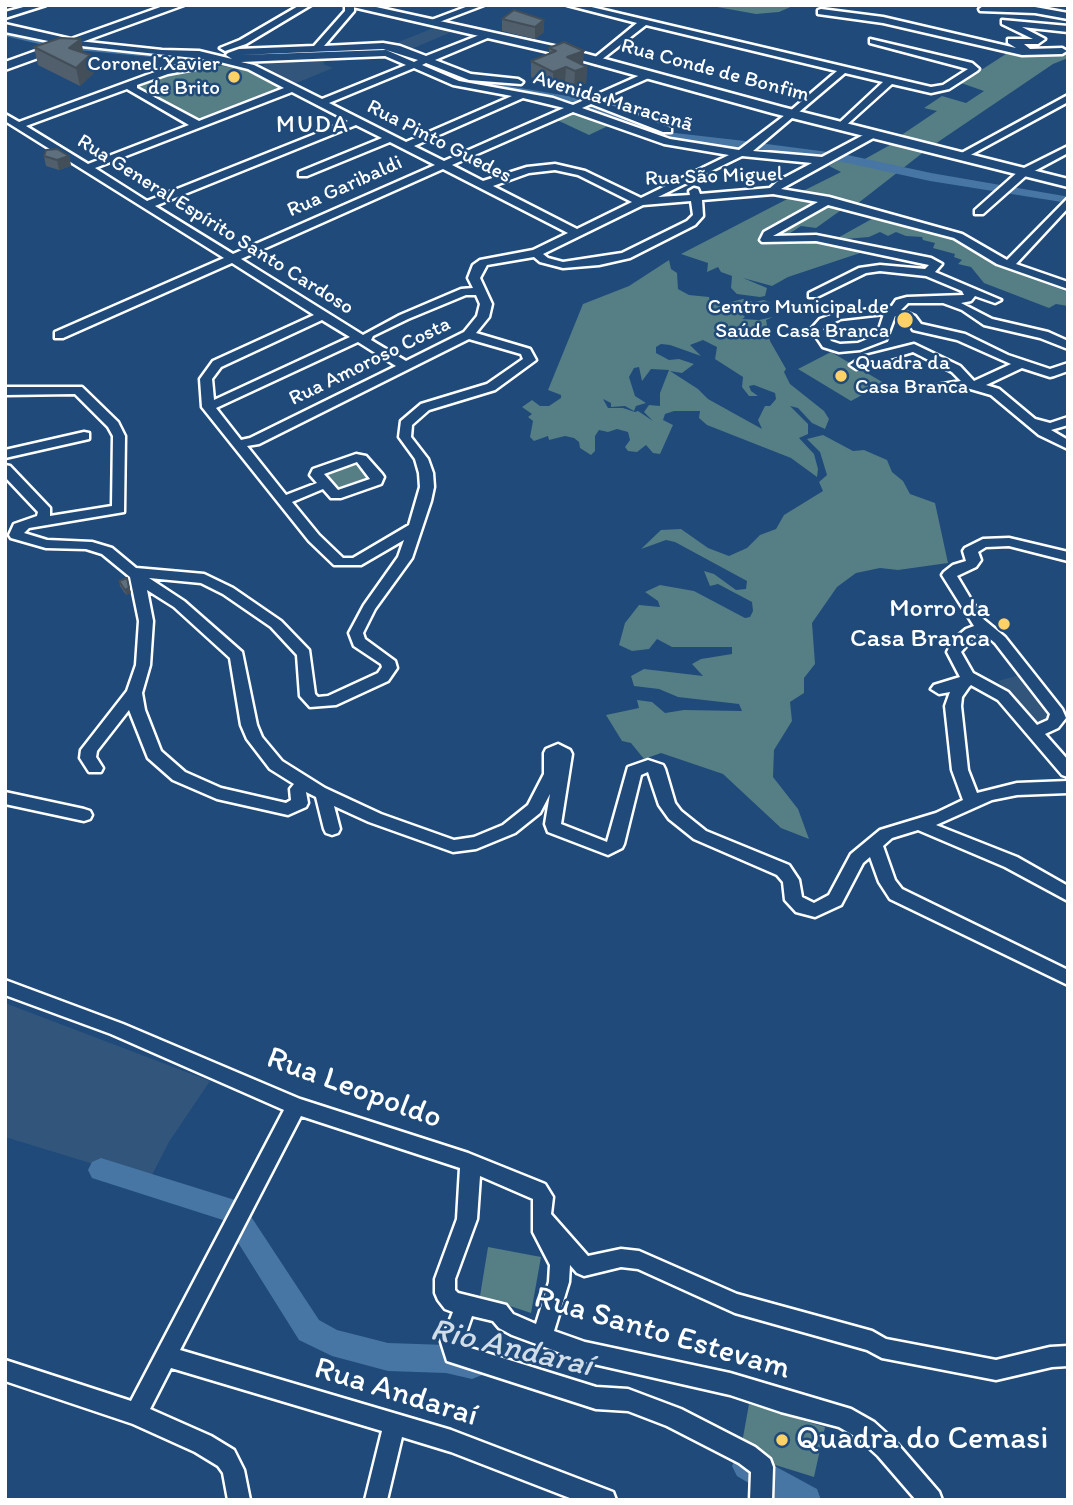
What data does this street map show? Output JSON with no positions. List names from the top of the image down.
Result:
{
  "streets": {
    "main road": ["Rua Conde de Bonfim"],
    "street": [
      "Avenida Maracanã",
      "Rua Pinto Guedes",
      "Rua São Miguel",
      "Rua Garibaldi",
      "Rua General Espírito Santo Cardoso",
      "Rua Amoroso Costa",
      "Rua Leopoldo",
      "Rua Santo Estevam",
      "Rua Andaraí"
    ]
  },
  "crossings": [
    ["Rua Conde de Bonfim", "Rua Garibaldi"],
    ["Avenida Maracanã", "Rua Garibaldi"],
    ["Rua Pinto Guedes", "Rua São Miguel"],
    ["Rua Pinto Guedes", "Rua Garibaldi"],
    ["Rua Garibaldi", "Rua General Espírito Santo Cardoso"],
    ["Rua General Espírito Santo Cardoso", "Rua Amoroso Costa"],
    ["Rua Leopoldo", "Rua Santo Estevam"]
  ],
  "districts": ["MUDA"],
  "water": ["Rio Andaraí"],
  "places": [
    "Coronel Xavier de Brito",
    "Centro Municipal de Saúde Casa Branca",
    "Quadra da Casa Branca",
    "Morro da Casa Branca",
    "Quadra do Cemasi"
  ]
}
